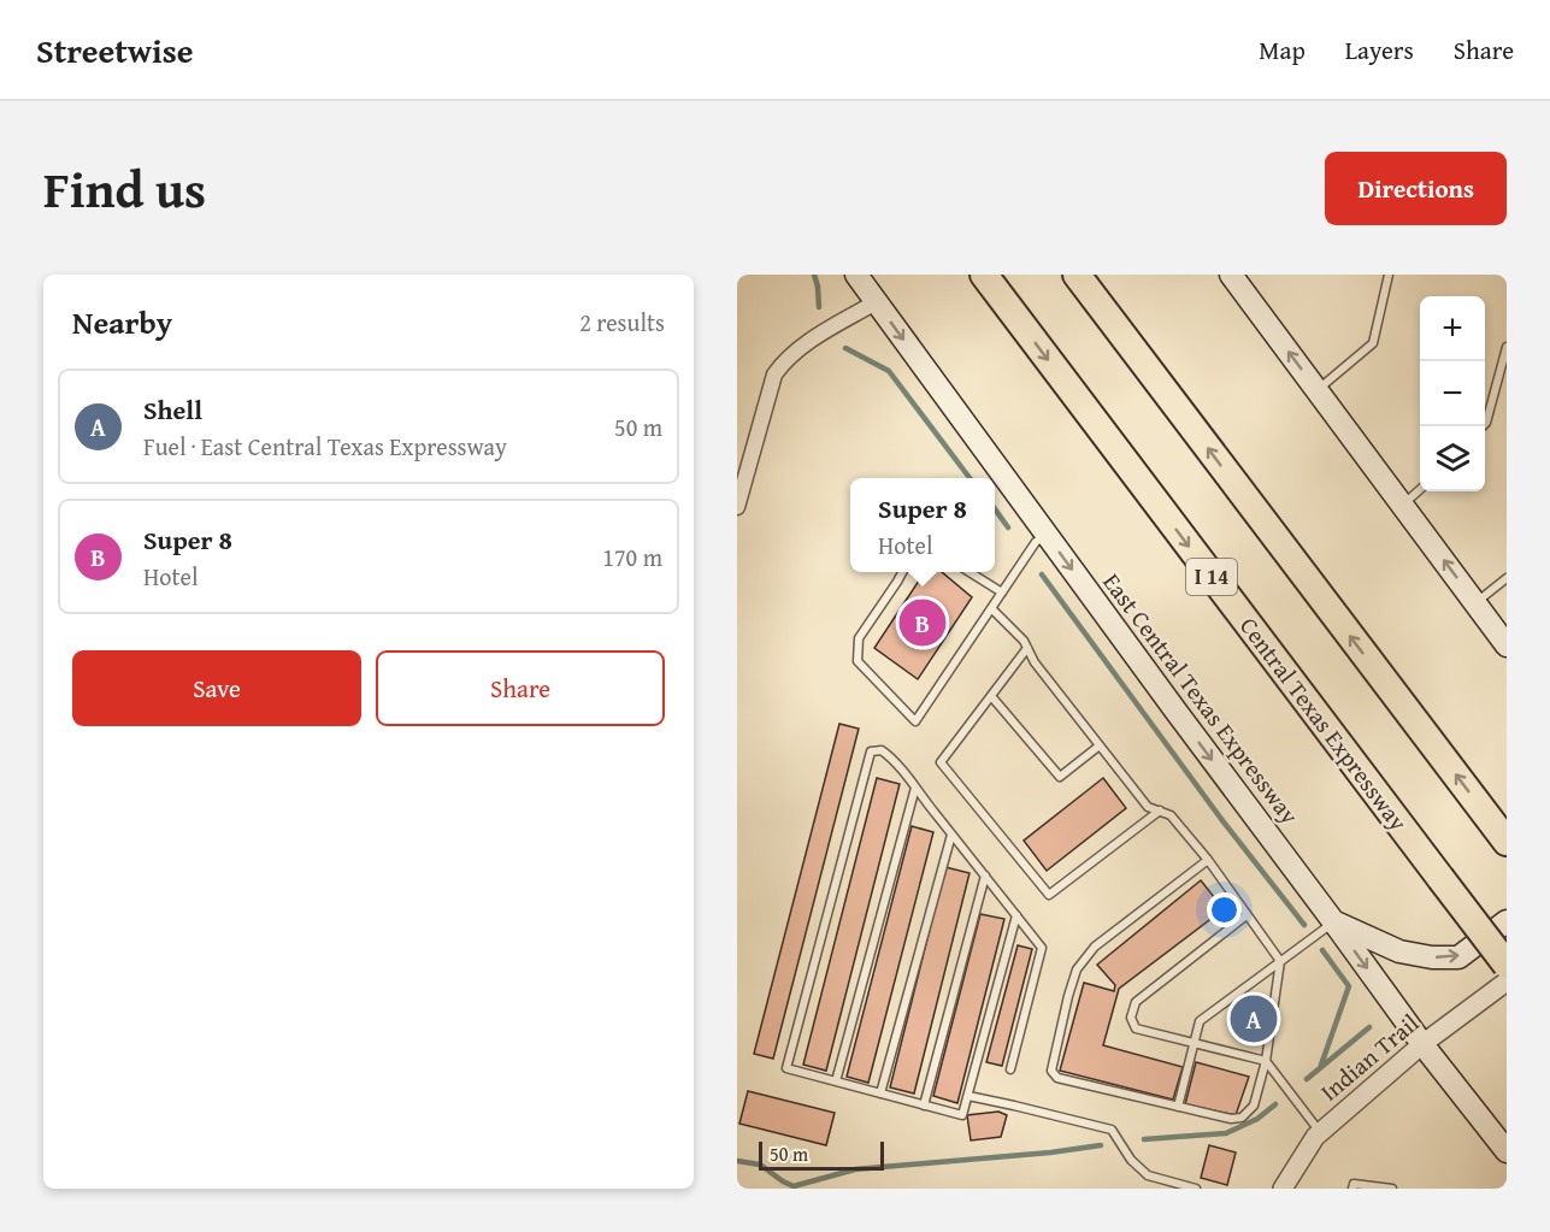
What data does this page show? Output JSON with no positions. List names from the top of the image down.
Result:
{
  "streets": {
    "highway": ["I 14", "Central Texas Expressway"],
    "main road": ["East Central Texas Expressway"],
    "street": ["Indian Trail"]
  },
  "crossings": [
    ["East Central Texas Expressway", "Indian Trail"]
  ],
  "one_way": ["East Central Texas Expressway"],
  "scale_bar": "50 m",
  "page": {
    "header": "Streetwise",
    "nav": ["Map", "Layers", "Share"],
    "title": "Find us",
    "buttons": [
      "Directions",
      ["Save", "Share"]
    ],
    "heading": ["Nearby", "2 results"],
    "map_buttons": ["+", "−"],
    "list": [
      {
        "mark": "A",
        "name": "Shell",
        "note": "Fuel · East Central Texas Expressway",
        "value": "50 m"
      },
      {
        "mark": "B",
        "name": "Super 8",
        "note": "Hotel",
        "value": "170 m"
      }
    ],
    "popup": ["Super 8", "Hotel"],
    "pins": ["B", "A"],
    "scale": "50 m"
  }
}
